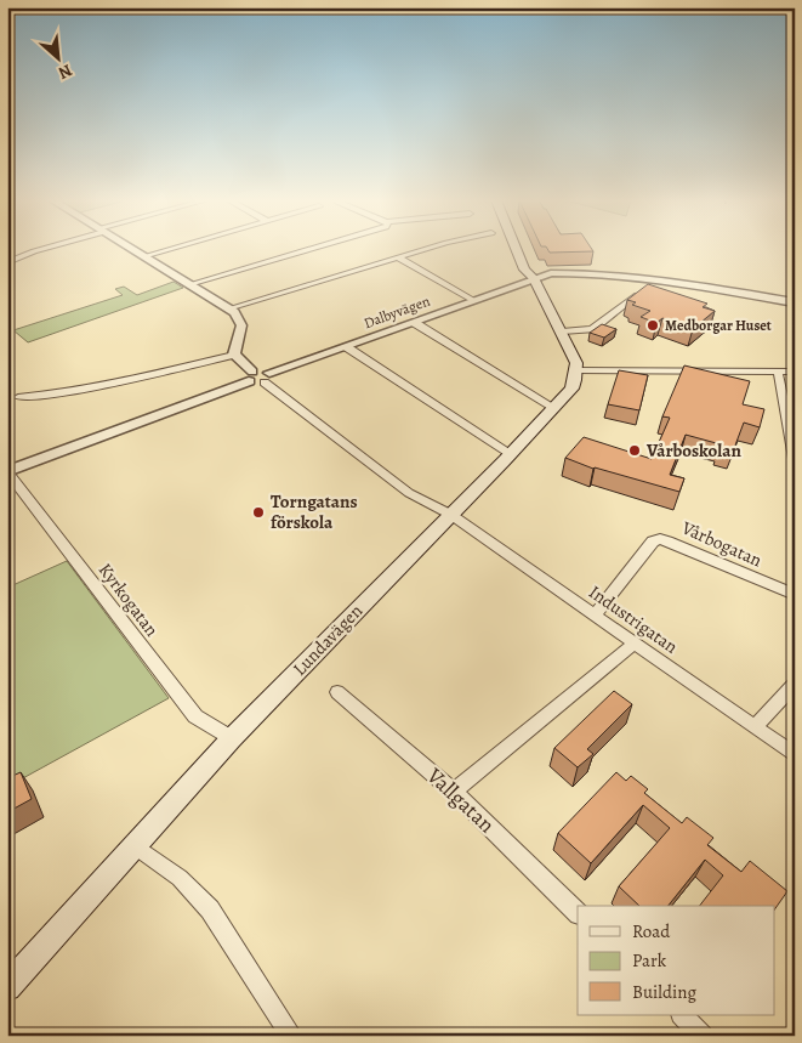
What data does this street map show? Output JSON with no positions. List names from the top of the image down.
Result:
{
  "streets": {
    "main road": ["Lundavägen"],
    "street": [
      "Dalbyvägen",
      "Vårbogatan",
      "Kyrkogatan",
      "Industrigatan",
      "Vallgatan"
    ]
  },
  "crossings": [
    ["Dalbyvägen", "Industrigatan"],
    ["Vårbogatan", "Industrigatan"],
    ["Kyrkogatan", "Lundavägen"],
    ["Industrigatan", "Lundavägen"]
  ],
  "places": ["Medborgar Huset", "Vårboskolan", "Torngatans förskola"],
  "legend": ["Road", "Park", "Building"],
  "north": "bottom right"
}
